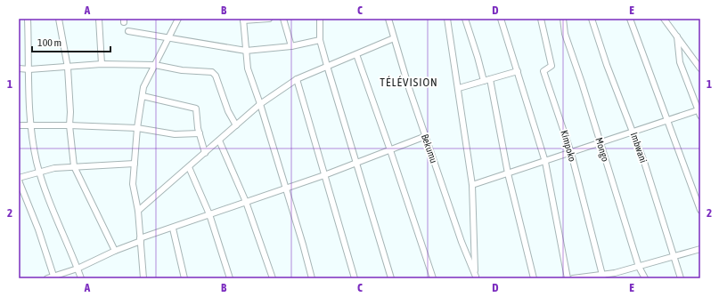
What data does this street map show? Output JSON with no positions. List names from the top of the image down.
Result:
{
  "streets": {
    "street": [
      "Kimpoko",
      "Imbwani",
      "Bekumu",
      "Mongo"
    ]
  },
  "districts": ["TÉLÉVISION"],
  "scale_bar": "100 m",
  "grid": {
    "columns": [
      "A",
      "B",
      "C",
      "D",
      "E"
    ],
    "rows": ["1", "2"]
  }
}
